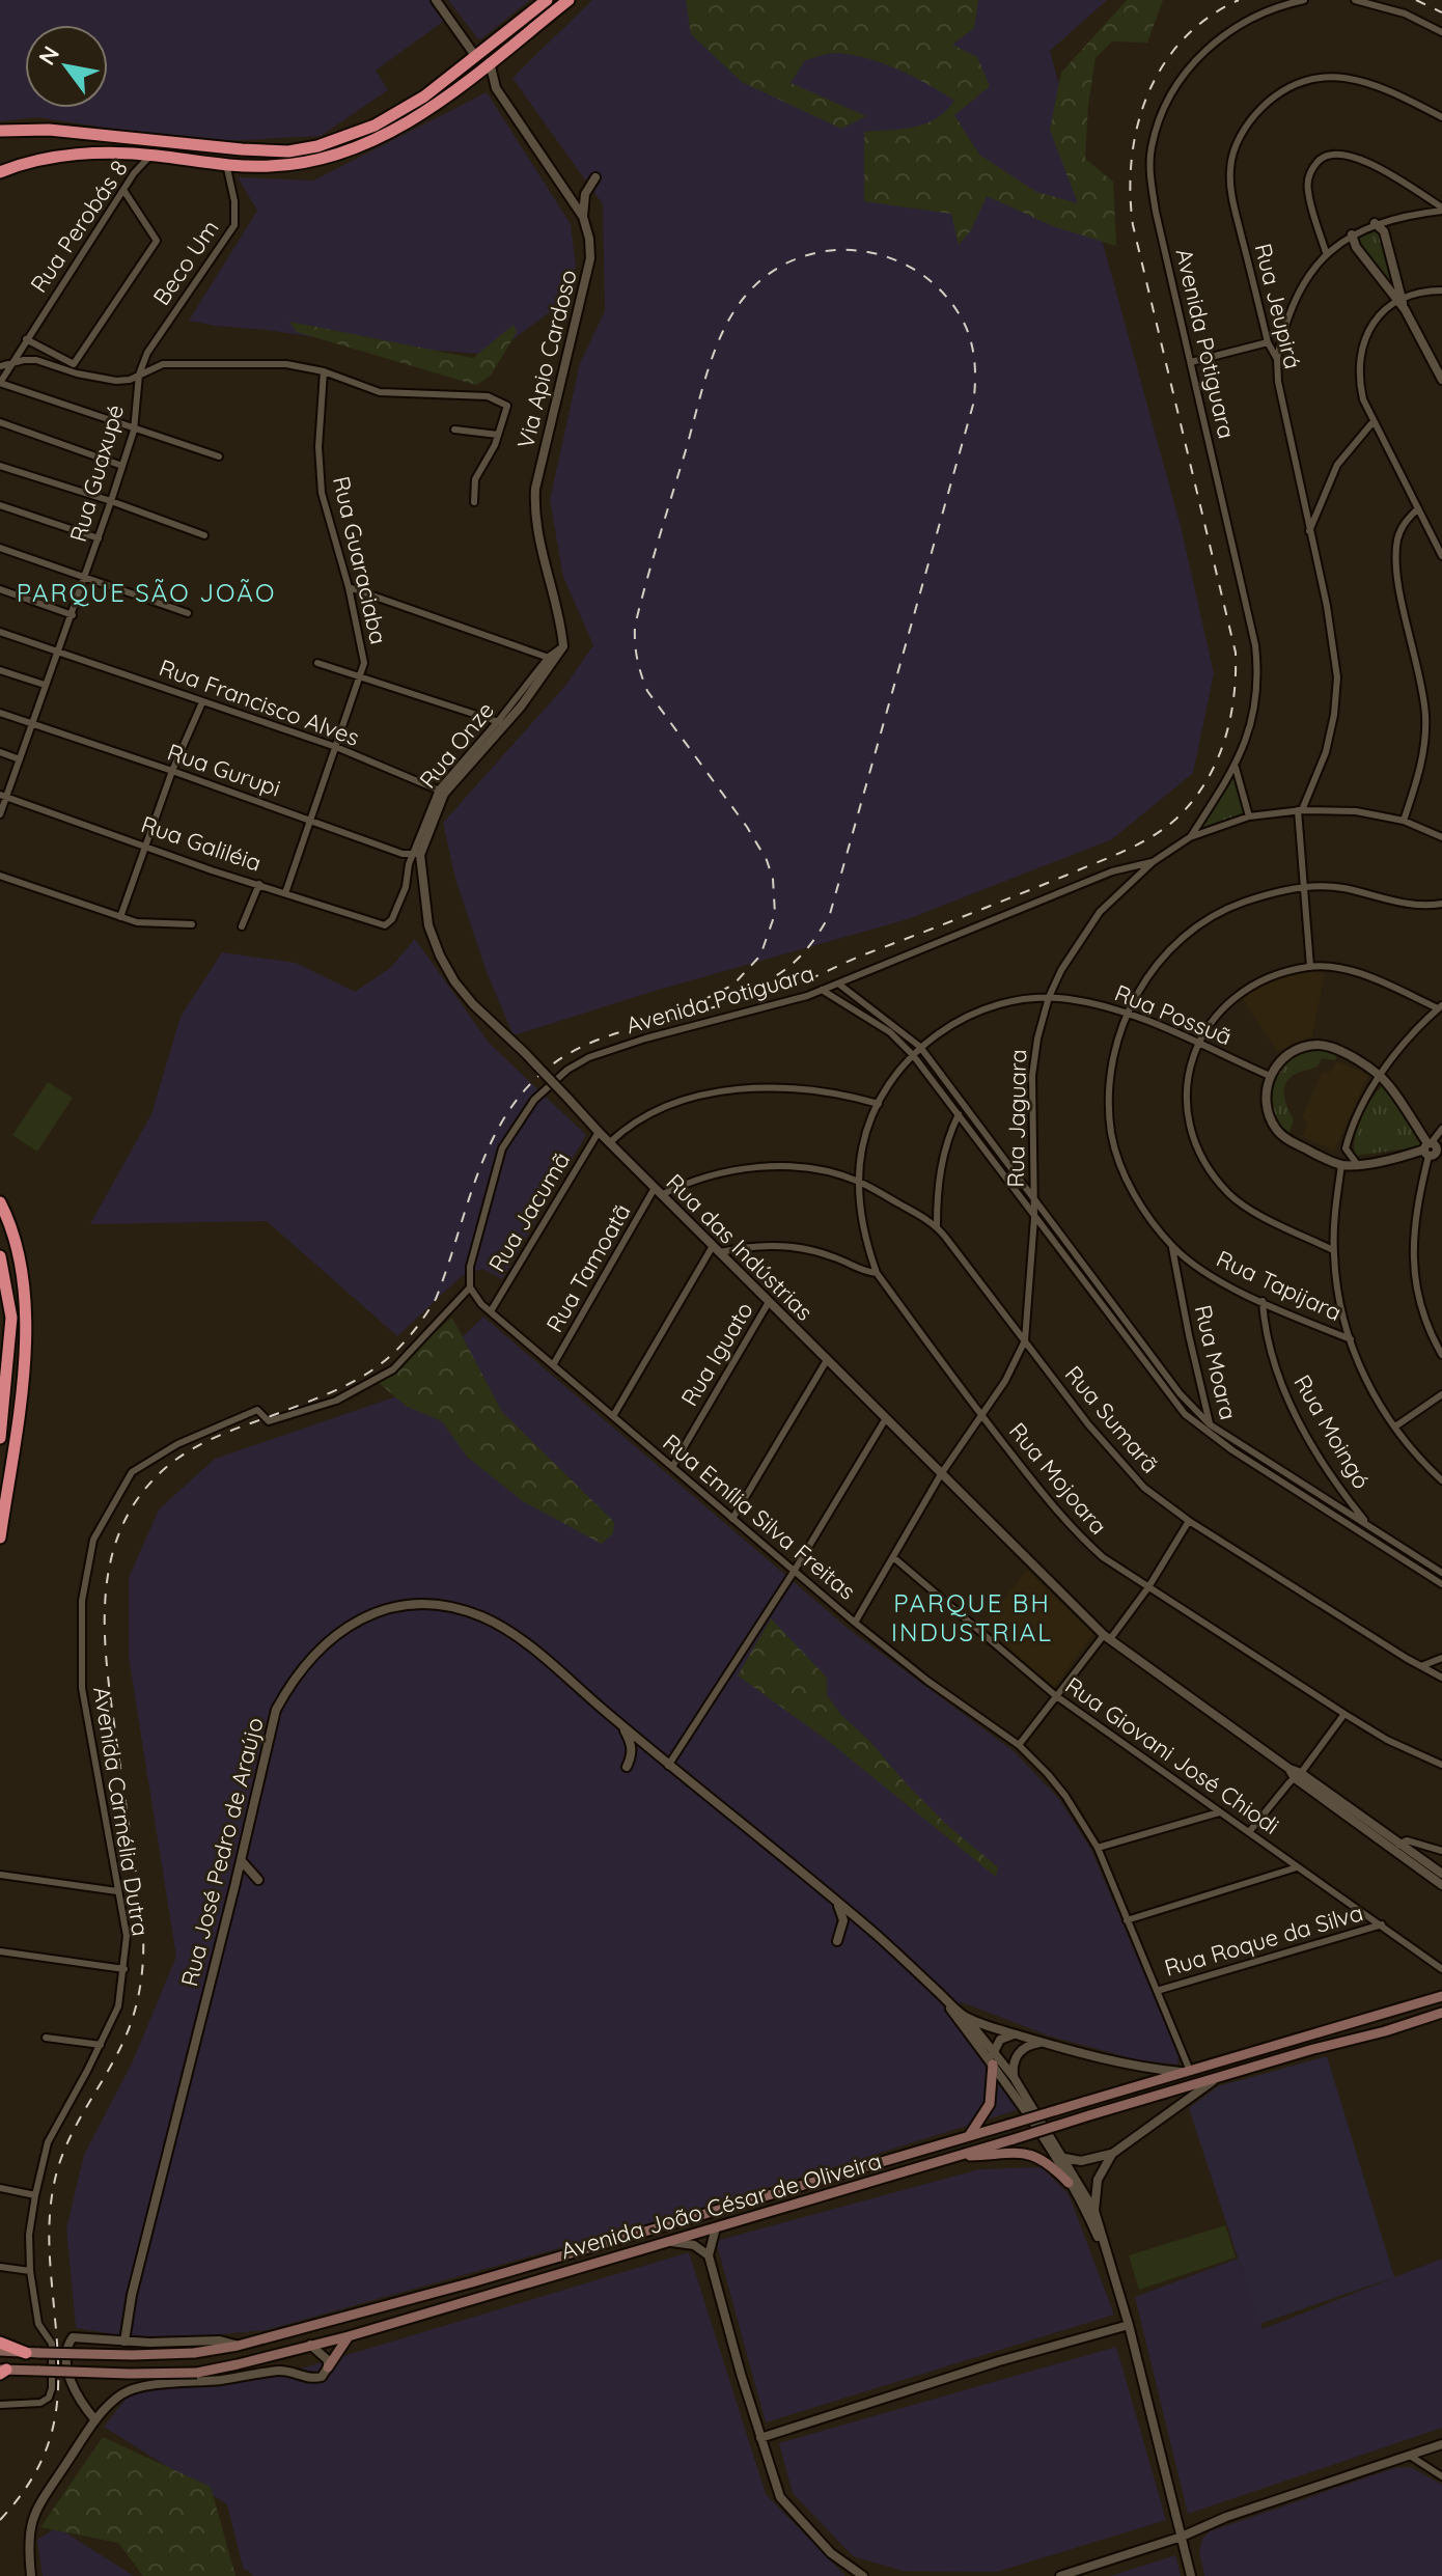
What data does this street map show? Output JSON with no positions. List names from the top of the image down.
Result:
{
  "streets": {
    "main road": ["Avenida João César de Oliveira"],
    "street": [
      "Rua Perobás 8",
      "Beco Um",
      "Rua Jeupirá",
      "Avenida Potiguara",
      "Via Apio Cardoso",
      "Rua Guaxupé",
      "Rua Guaraciaba",
      "Rua Francisco Alves",
      "Rua Gurupi",
      "Rua Galiléia",
      "Rua Possuã",
      "Rua Jaguara",
      "Rua Jacumã",
      "Rua das Indústrias",
      "Rua Tamoatã",
      "Rua Tapijara",
      "Rua Iguato",
      "Rua Moara",
      "Rua Sumarã",
      "Rua Moingó",
      "Rua Mojoara",
      "Rua Emília Silva Freitas",
      "Rua Giovani José Chiodi",
      "Avenida Carmélia Dutra",
      "Rua José Pedro de Araújo",
      "Rua Roque da Silva"
    ]
  },
  "crossings": [
    ["Beco Um", "Rua Guaxupé"],
    ["Rua Jeupirá", "Rua Jaguara"],
    ["Rua Jeupirá", "Rua Tapijara"],
    ["Avenida Potiguara", "Rua Jaguara"],
    ["Avenida Potiguara", "Rua Emília Silva Freitas"],
    ["Avenida Potiguara", "Avenida Carmélia Dutra"],
    ["Via Apio Cardoso", "Rua das Indústrias"],
    ["Rua Guaxupé", "Rua Francisco Alves"],
    ["Rua Guaxupé", "Rua Gurupi"],
    ["Rua Guaxupé", "Rua Galiléia"],
    ["Rua Guaraciaba", "Rua Francisco Alves"],
    ["Rua Guaraciaba", "Rua Gurupi"],
    ["Rua Guaraciaba", "Rua Galiléia"],
    ["Rua Francisco Alves", "Rua das Indústrias"],
    ["Rua Gurupi", "Rua das Indústrias"],
    ["Rua Possuã", "Rua Jaguara"],
    ["Rua Possuã", "Rua Tamoatã"],
    ["Rua Possuã", "Rua Tapijara"],
    ["Rua Possuã", "Rua Mojoara"],
    ["Rua Jaguara", "Rua das Indústrias"],
    ["Rua Jaguara", "Rua Sumarã"],
    ["Rua Jaguara", "Rua Mojoara"],
    ["Rua Jaguara", "Rua Emília Silva Freitas"],
    ["Rua Jaguara", "Rua Giovani José Chiodi"],
    ["Rua Jacumã", "Rua das Indústrias"],
    ["Rua Jacumã", "Rua Emília Silva Freitas"],
    ["Rua das Indústrias", "Rua Tamoatã"],
    ["Rua das Indústrias", "Rua Iguato"],
    ["Rua Tamoatã", "Rua Sumarã"],
    ["Rua Tamoatã", "Rua Emília Silva Freitas"],
    ["Rua Tapijara", "Rua Moara"],
    ["Rua Tapijara", "Rua Moingó"],
    ["Rua Iguato", "Rua Emília Silva Freitas"],
    ["Rua Emília Silva Freitas", "Avenida Carmélia Dutra"],
    ["Rua Emília Silva Freitas", "Rua José Pedro de Araújo"],
    ["Rua Emília Silva Freitas", "Rua Roque da Silva"],
    ["Rua Emília Silva Freitas", "Avenida João César de Oliveira"],
    ["Rua Giovani José Chiodi", "Rua Roque da Silva"],
    ["Rua José Pedro de Araújo", "Avenida João César de Oliveira"]
  ],
  "districts": ["PARQUE SÃO JOÃO", "PARQUE BH INDUSTRIAL"],
  "north": "top left"
}
